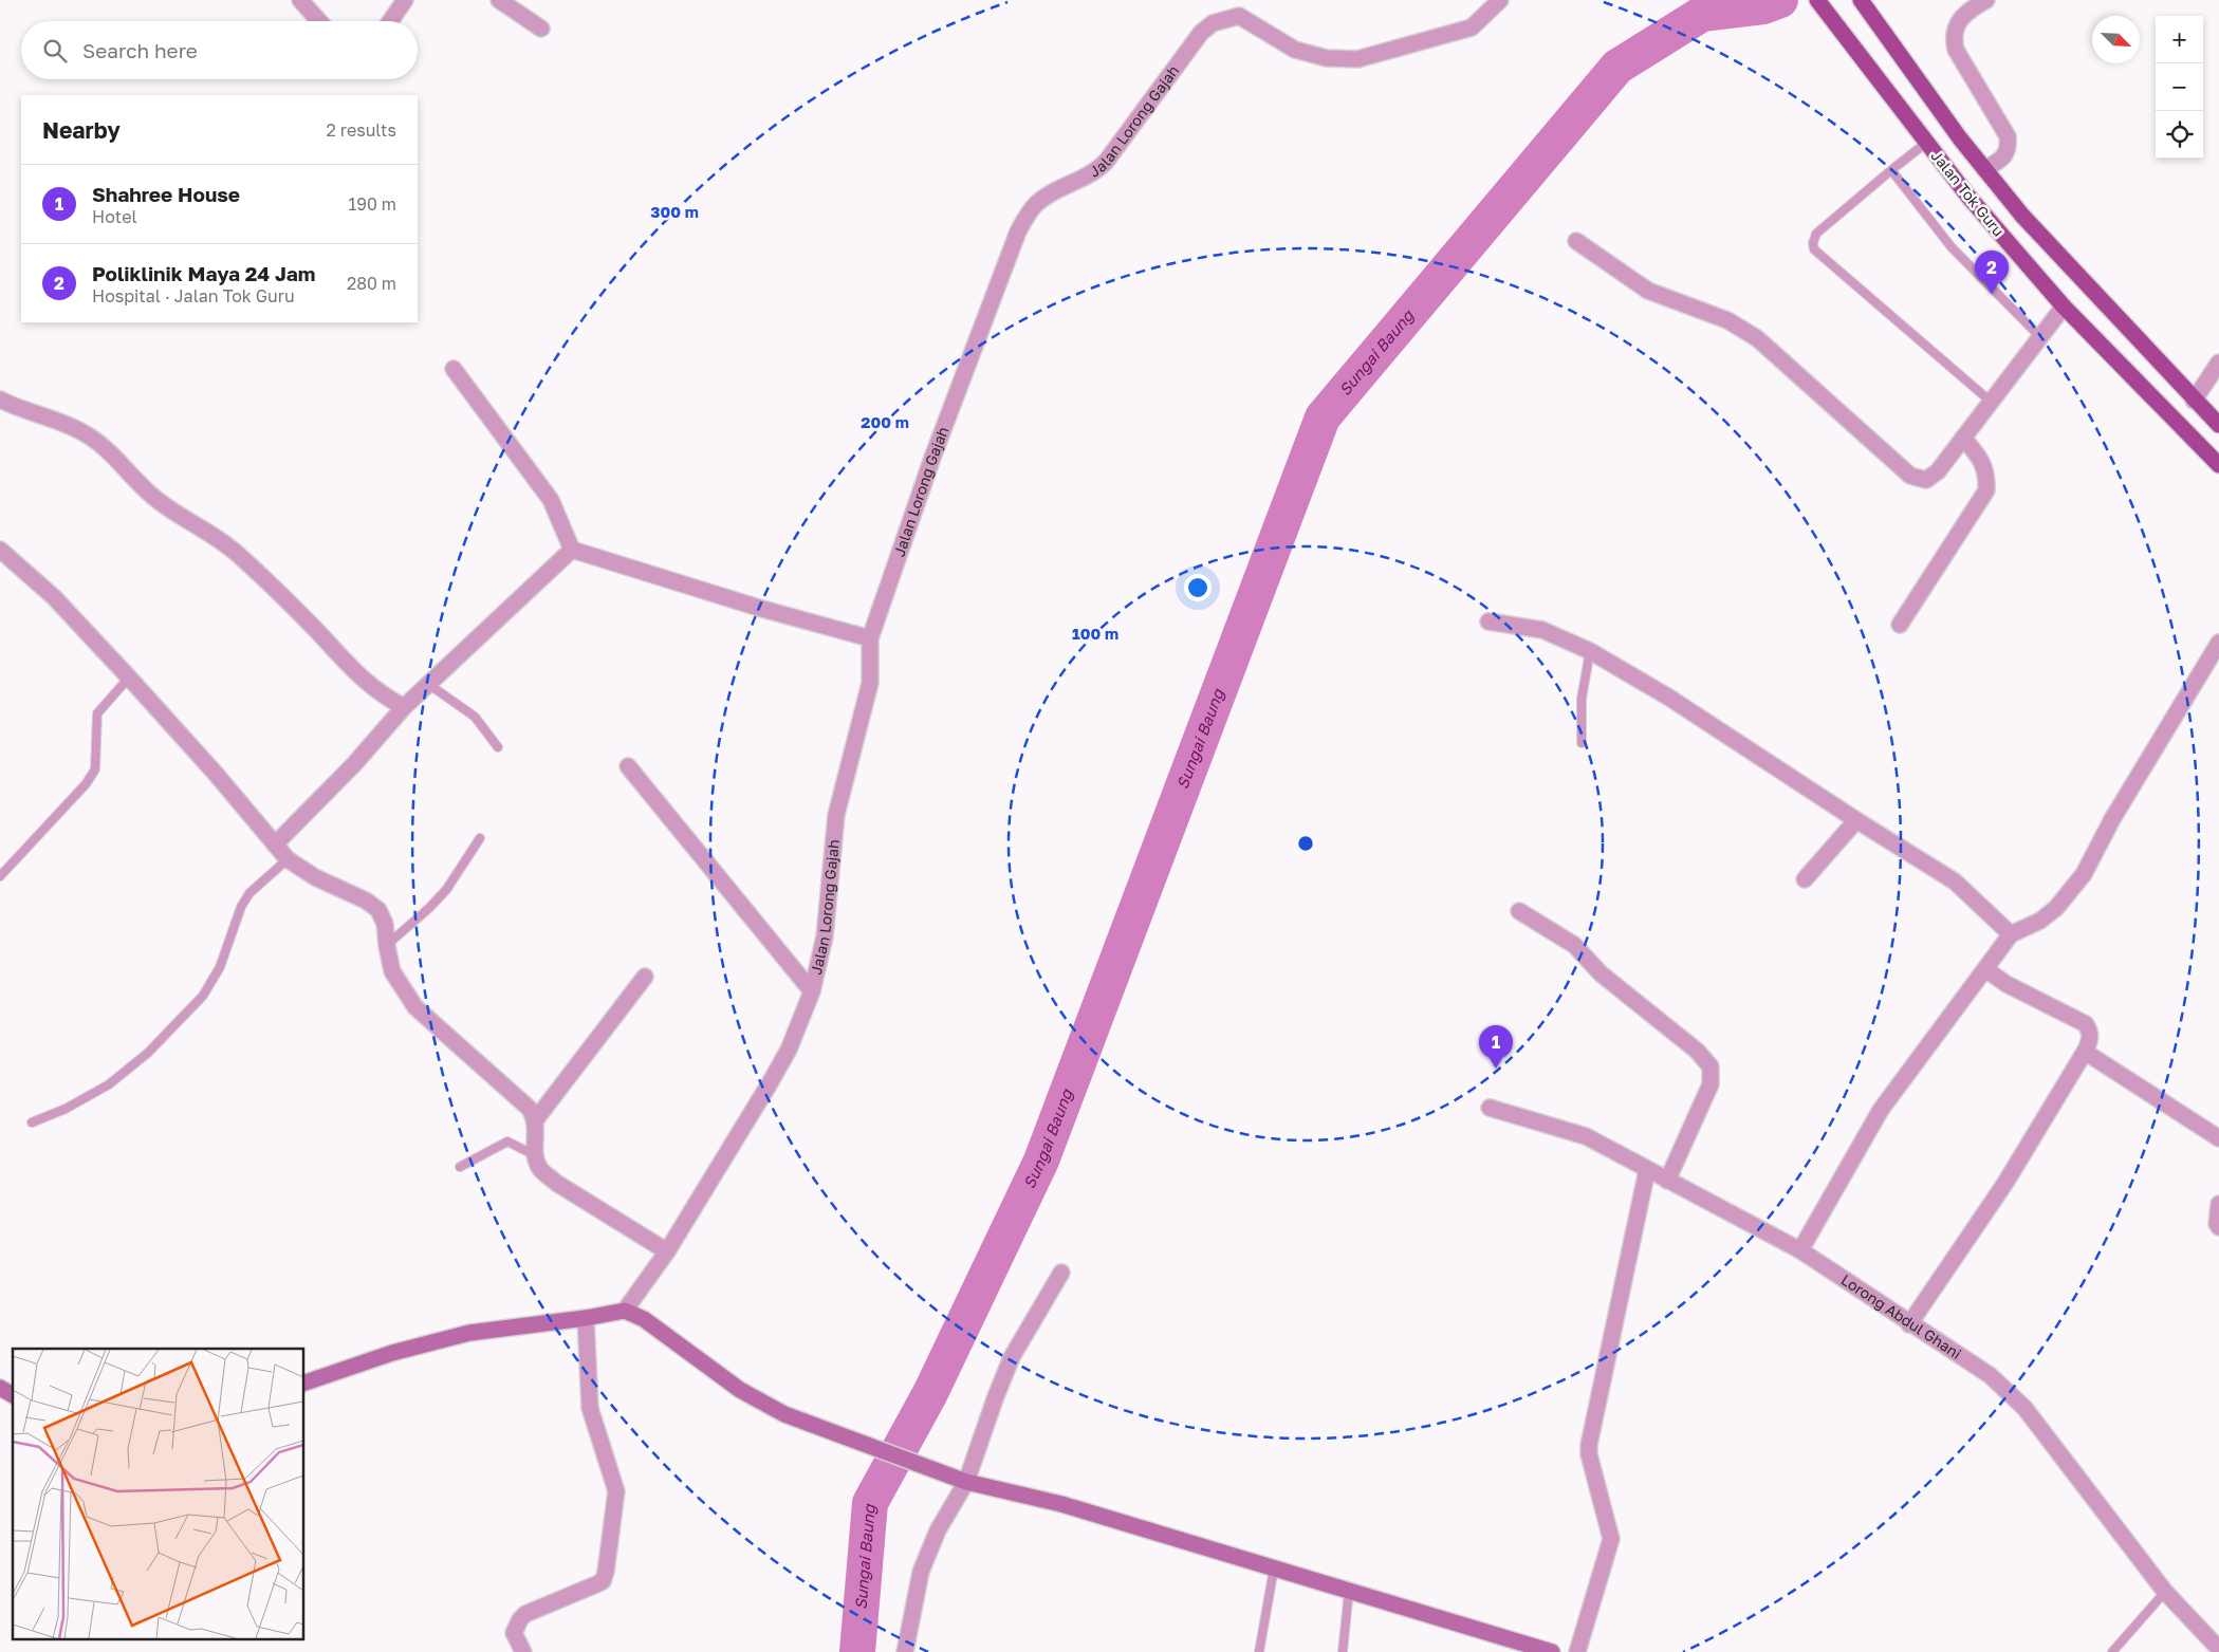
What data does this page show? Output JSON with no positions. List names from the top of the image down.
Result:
{
  "streets": {
    "main road": ["Jalan Tok Guru"],
    "street": ["Jalan Lorong Gajah", "Lorong Abdul Ghani"]
  },
  "water": ["Sungai Baung"],
  "north": "bottom right",
  "page": {
    "map_buttons": ["+", "−"],
    "search": "Search here",
    "heading": ["Nearby", "2 results"],
    "list": [
      {
        "mark": "1",
        "name": "Shahree House",
        "note": "Hotel",
        "value": "190 m"
      },
      {
        "mark": "2",
        "name": "Poliklinik Maya 24 Jam",
        "note": "Hospital · Jalan Tok Guru",
        "value": "280 m"
      }
    ],
    "pins": ["2", "1"]
  },
  "rings": ["300 m", "200 m", "100 m"]
}
